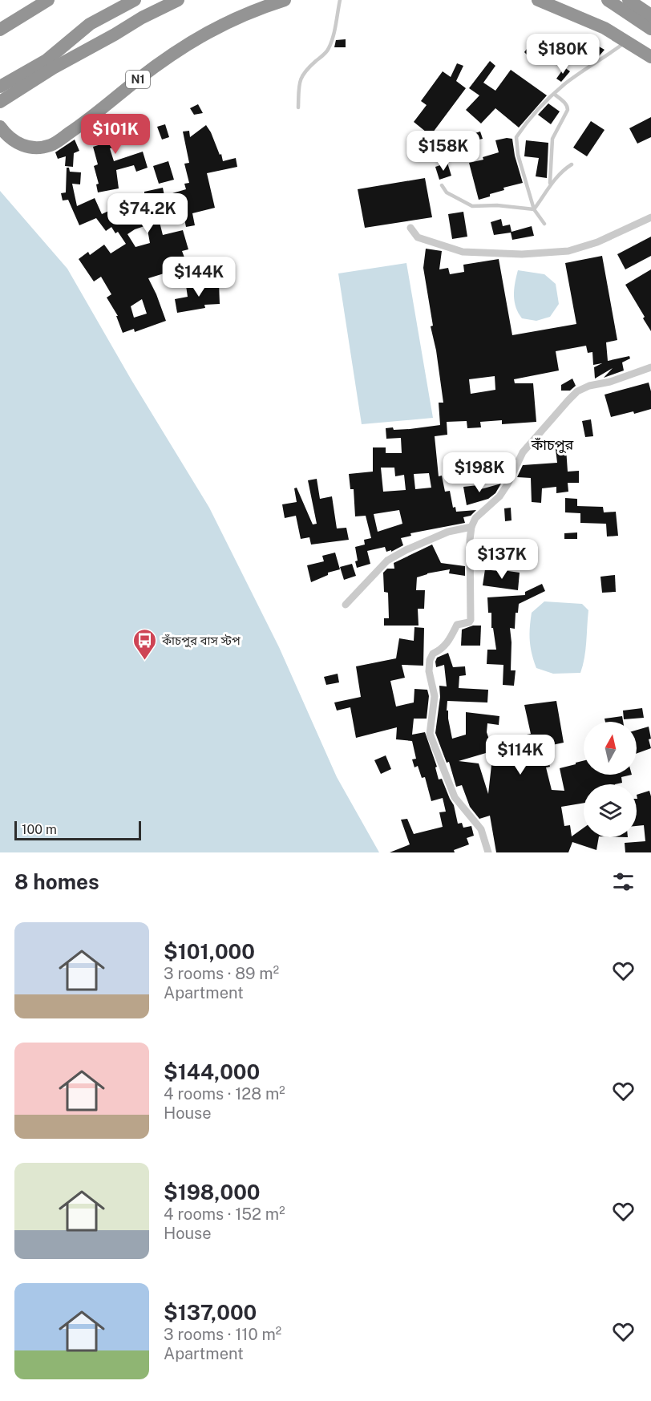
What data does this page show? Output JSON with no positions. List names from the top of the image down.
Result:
{
  "streets": {
    "highway": ["N1"]
  },
  "districts": ["কাঁচপুর"],
  "places": {
    "bus stop": ["কাঁচপুর বাস স্টপ"]
  },
  "scale_bar": "100 m",
  "north": "top",
  "page": {
    "price": [
      "$180K",
      "$101K",
      "$158K",
      "$74.2K",
      "$144K",
      "$198K",
      "$137K",
      "$114K"
    ],
    "scale": "100 m",
    "heading": "8 homes",
    "list": [
      {
        "name": "$101,000",
        "note": "3 rooms · 89 m² · Apartment"
      },
      {
        "name": "$144,000",
        "note": "4 rooms · 128 m² · House"
      },
      {
        "name": "$198,000",
        "note": "4 rooms · 152 m² · House"
      },
      {
        "name": "$137,000",
        "note": "3 rooms · 110 m² · Apartment"
      }
    ]
  }
}
